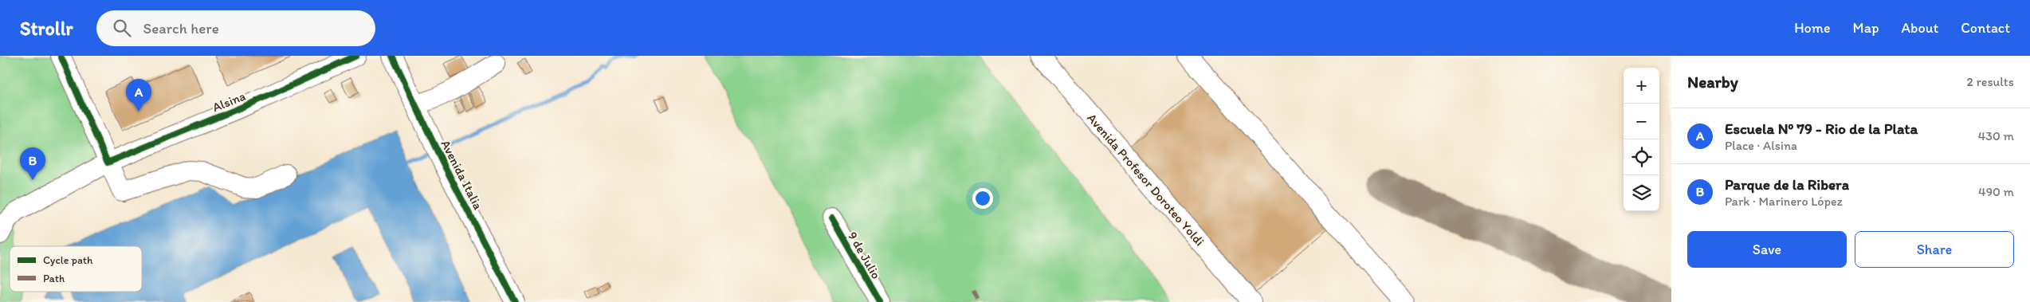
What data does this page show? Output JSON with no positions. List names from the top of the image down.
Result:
{
  "streets": {
    "street": [
      "Alsina",
      "Avenida Italia",
      "Avenida Profesor Doroteo Yoldi",
      "9 de Julio"
    ]
  },
  "legend": ["Cycle path", "Path"],
  "page": {
    "header": "Strollr",
    "search": "Search here",
    "nav": [
      "Home",
      "Map",
      "About",
      "Contact"
    ],
    "heading": ["Nearby", "2 results"],
    "map_buttons": ["+", "−"],
    "pins": ["A", "B"],
    "list": [
      {
        "mark": "A",
        "name": "Escuela Nº 79 - Rio de la Plata",
        "note": "Place · Alsina",
        "value": "430 m"
      },
      {
        "mark": "B",
        "name": "Parque de la Ribera",
        "note": "Park · Marinero López",
        "value": "490 m"
      }
    ],
    "buttons": ["Save", "Share"]
  }
}
